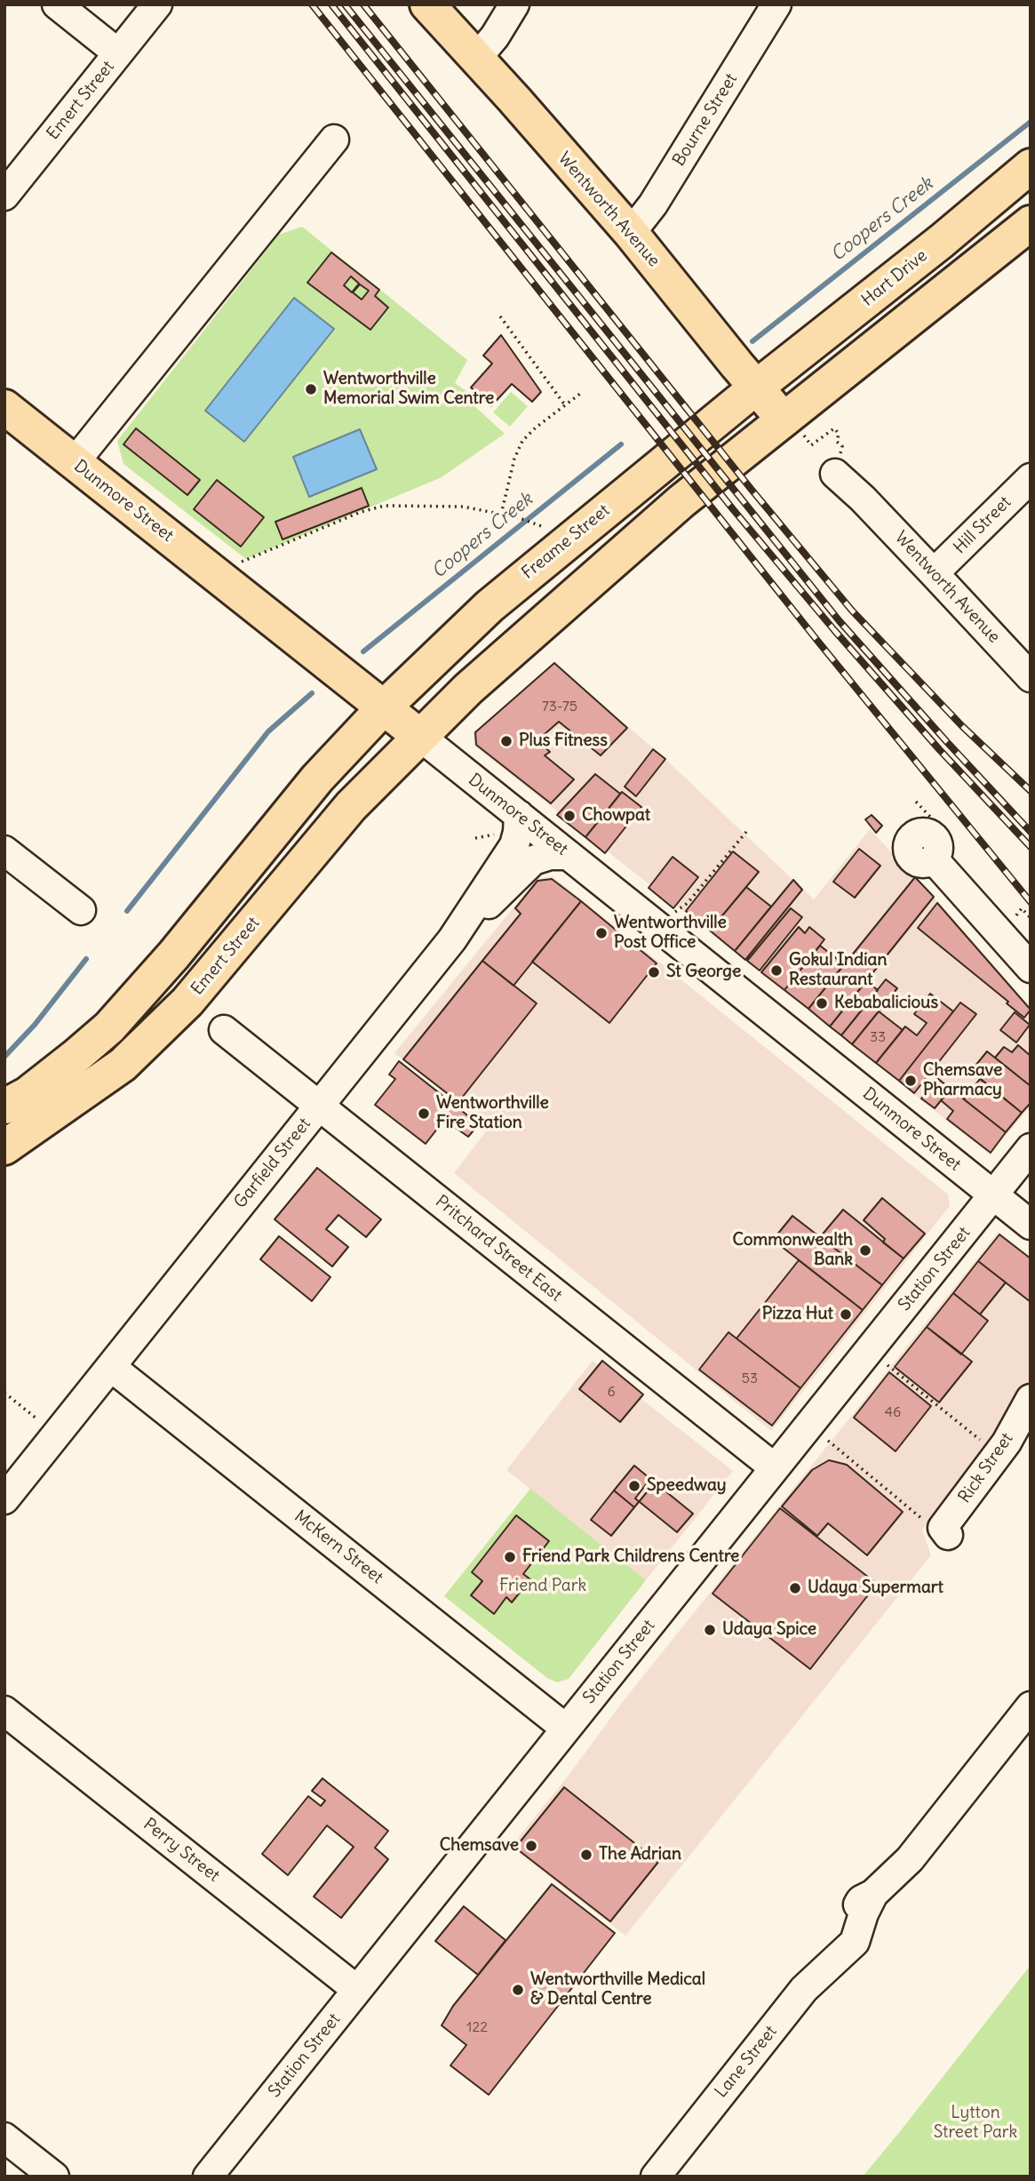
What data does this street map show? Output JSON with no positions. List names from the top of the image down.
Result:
{
  "streets": {
    "main road": [
      "Emert Street",
      "Wentworth Avenue",
      "Hart Drive",
      "Dunmore Street",
      "Freame Street"
    ],
    "street": [
      "Bourne Street",
      "Hill Street",
      "Garfield Street",
      "Pritchard Street East",
      "Station Street",
      "Rick Street",
      "McKern Street",
      "Perry Street",
      "Lane Street"
    ]
  },
  "crossings": [
    ["Emert Street", "Dunmore Street"],
    ["Bourne Street", "Wentworth Avenue"],
    ["Wentworth Avenue", "Hart Drive"],
    ["Wentworth Avenue", "Hill Street"],
    ["Wentworth Avenue", "Freame Street"],
    ["Hart Drive", "Freame Street"],
    ["Dunmore Street", "Freame Street"],
    ["Dunmore Street", "Garfield Street"],
    ["Dunmore Street", "Station Street"],
    ["Garfield Street", "Pritchard Street East"],
    ["Garfield Street", "McKern Street"],
    ["Pritchard Street East", "Station Street"],
    ["Station Street", "McKern Street"],
    ["Station Street", "Perry Street"]
  ],
  "water": ["Coopers Creek"],
  "parks": ["Friend Park", "Lytton Street Park"],
  "places": [
    "Wentworthville Memorial Swim Centre",
    "Plus Fitness",
    "Chowpat",
    "Wentworthville Post Office",
    "Gokul Indian Restaurant",
    "St George",
    "Kebabalicious",
    "Chemsave Pharmacy",
    "Wentworthville Fire Station",
    "Commonwealth Bank",
    "Pizza Hut",
    "Speedway",
    "Friend Park Childrens Centre",
    "Udaya Supermart",
    "Udaya Spice",
    "Chemsave",
    "The Adrian",
    "Wentworthville Medical & Dental Centre"
  ],
  "house_numbers": [
    "73-75",
    "33",
    "53",
    "6",
    "46",
    "122"
  ]
}
